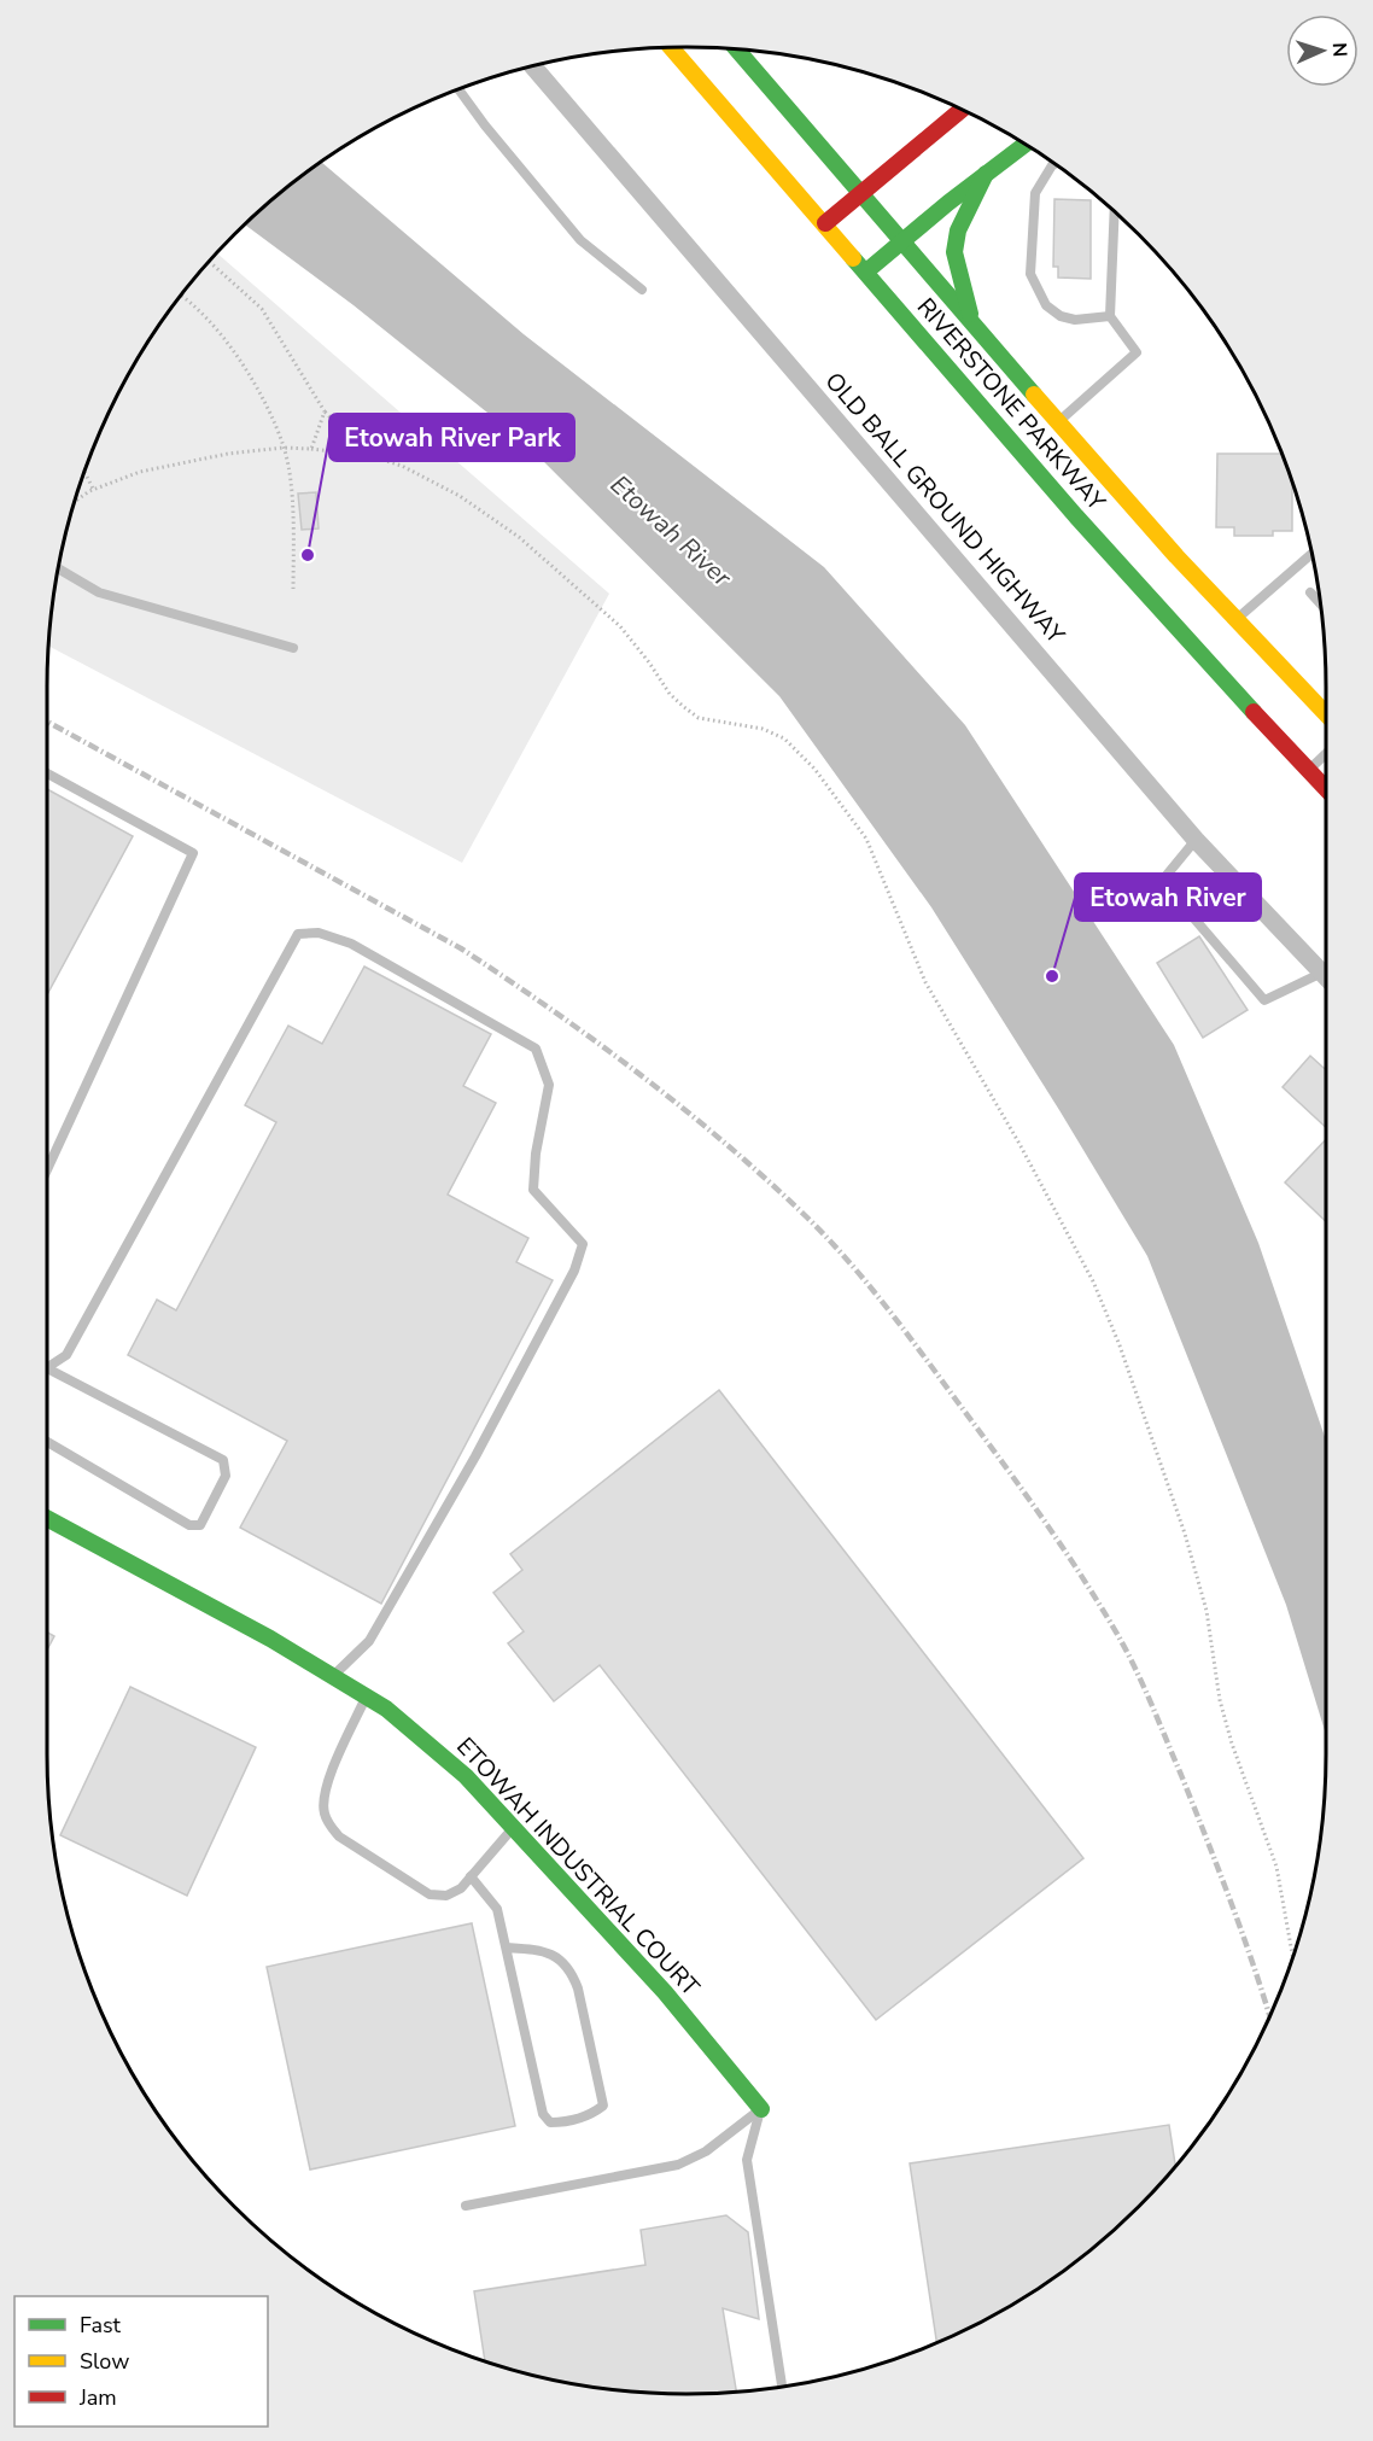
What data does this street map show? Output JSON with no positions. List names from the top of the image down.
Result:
{
  "streets": {
    "main road": ["RIVERSTONE PARKWAY", "ETOWAH INDUSTRIAL COURT"],
    "street": ["OLD BALL GROUND HIGHWAY"]
  },
  "water": ["Etowah River"],
  "places": ["Etowah River Park", "Etowah River"],
  "legend": ["Fast", "Slow", "Jam"],
  "north": "right"
}
